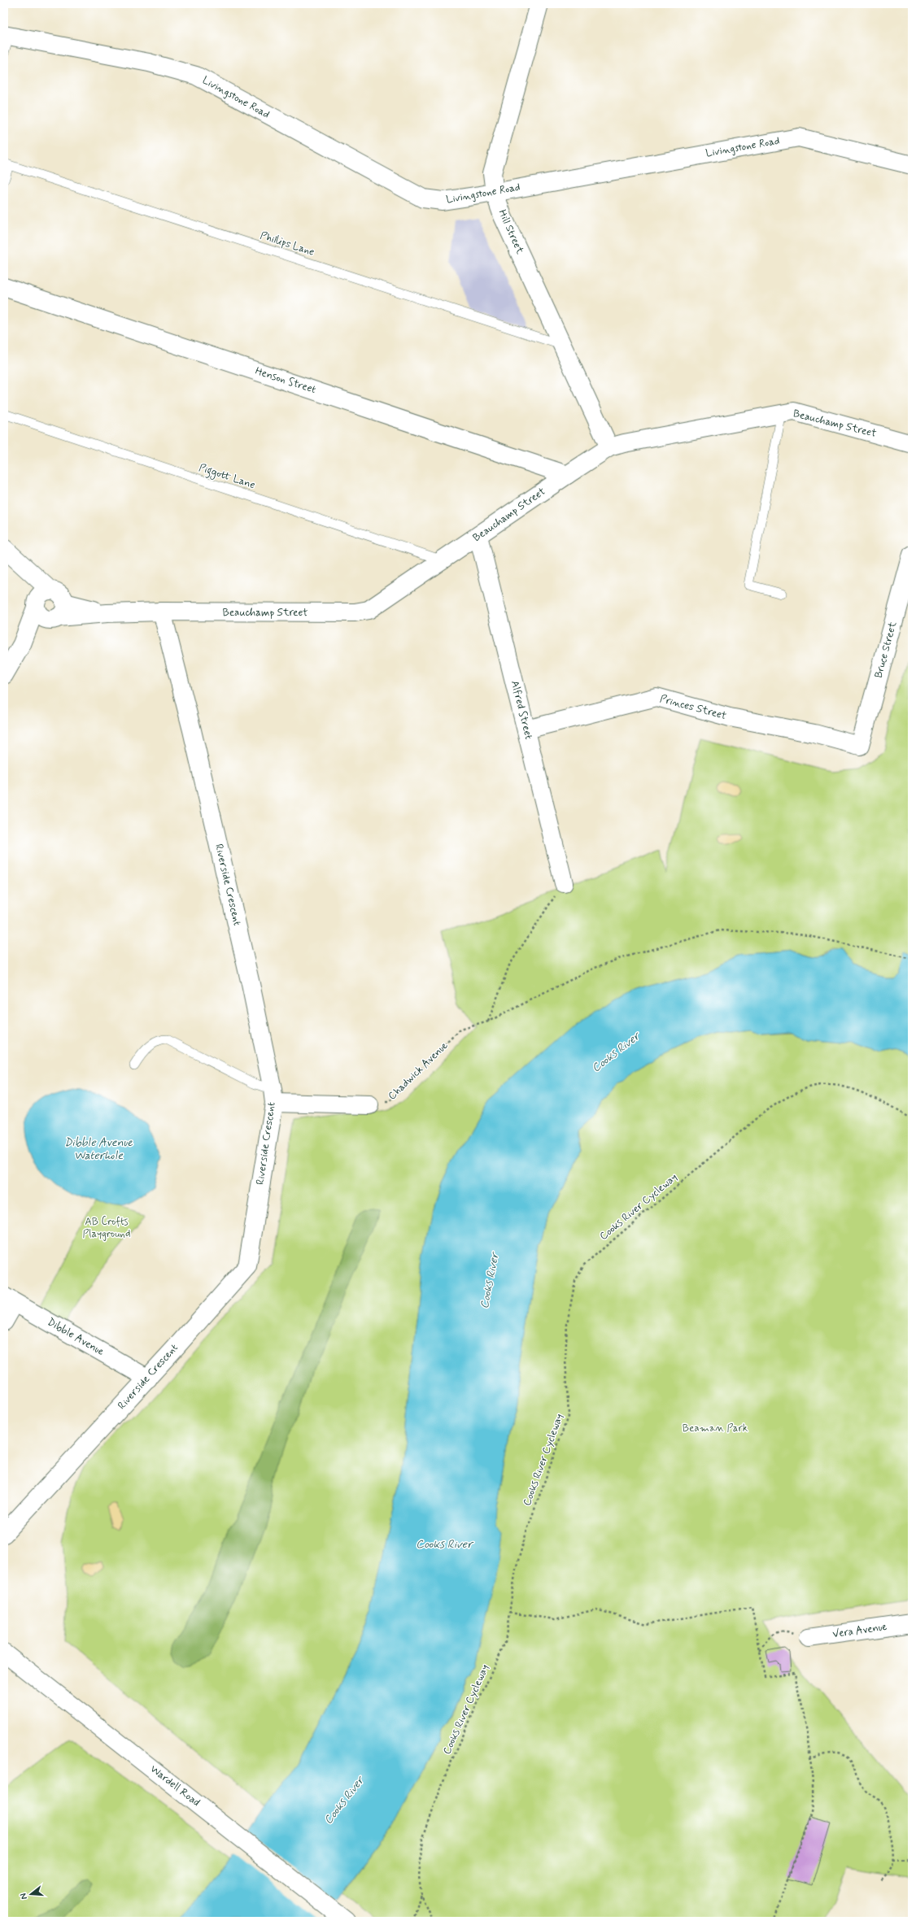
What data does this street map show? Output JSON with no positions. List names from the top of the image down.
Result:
{
  "streets": {
    "street": [
      "Livingstone Road",
      "Hill Street",
      "Henson Street",
      "Beauchamp Street",
      "Bruce Street",
      "Princes Street",
      "Alfred Street",
      "Riverside Crescent",
      "Dibble Avenue",
      "Vera Avenue",
      "Wardell Road"
    ],
    "lane": ["Phillips Lane", "Piggott Lane"],
    "path": ["Chadwick Avenue", "Cooks River Cycleway"]
  },
  "crossings": [
    ["Livingstone Road", "Hill Street"],
    ["Hill Street", "Phillips Lane"],
    ["Hill Street", "Beauchamp Street"],
    ["Henson Street", "Beauchamp Street"],
    ["Beauchamp Street", "Piggott Lane"],
    ["Beauchamp Street", "Alfred Street"],
    ["Beauchamp Street", "Riverside Crescent"],
    ["Bruce Street", "Princes Street"],
    ["Princes Street", "Alfred Street"],
    ["Riverside Crescent", "Dibble Avenue"]
  ],
  "water": ["Cooks River", "Dibble Avenue Waterhole"],
  "parks": ["AB Crofts Playground", "Beaman Park"],
  "north": "left"
}
